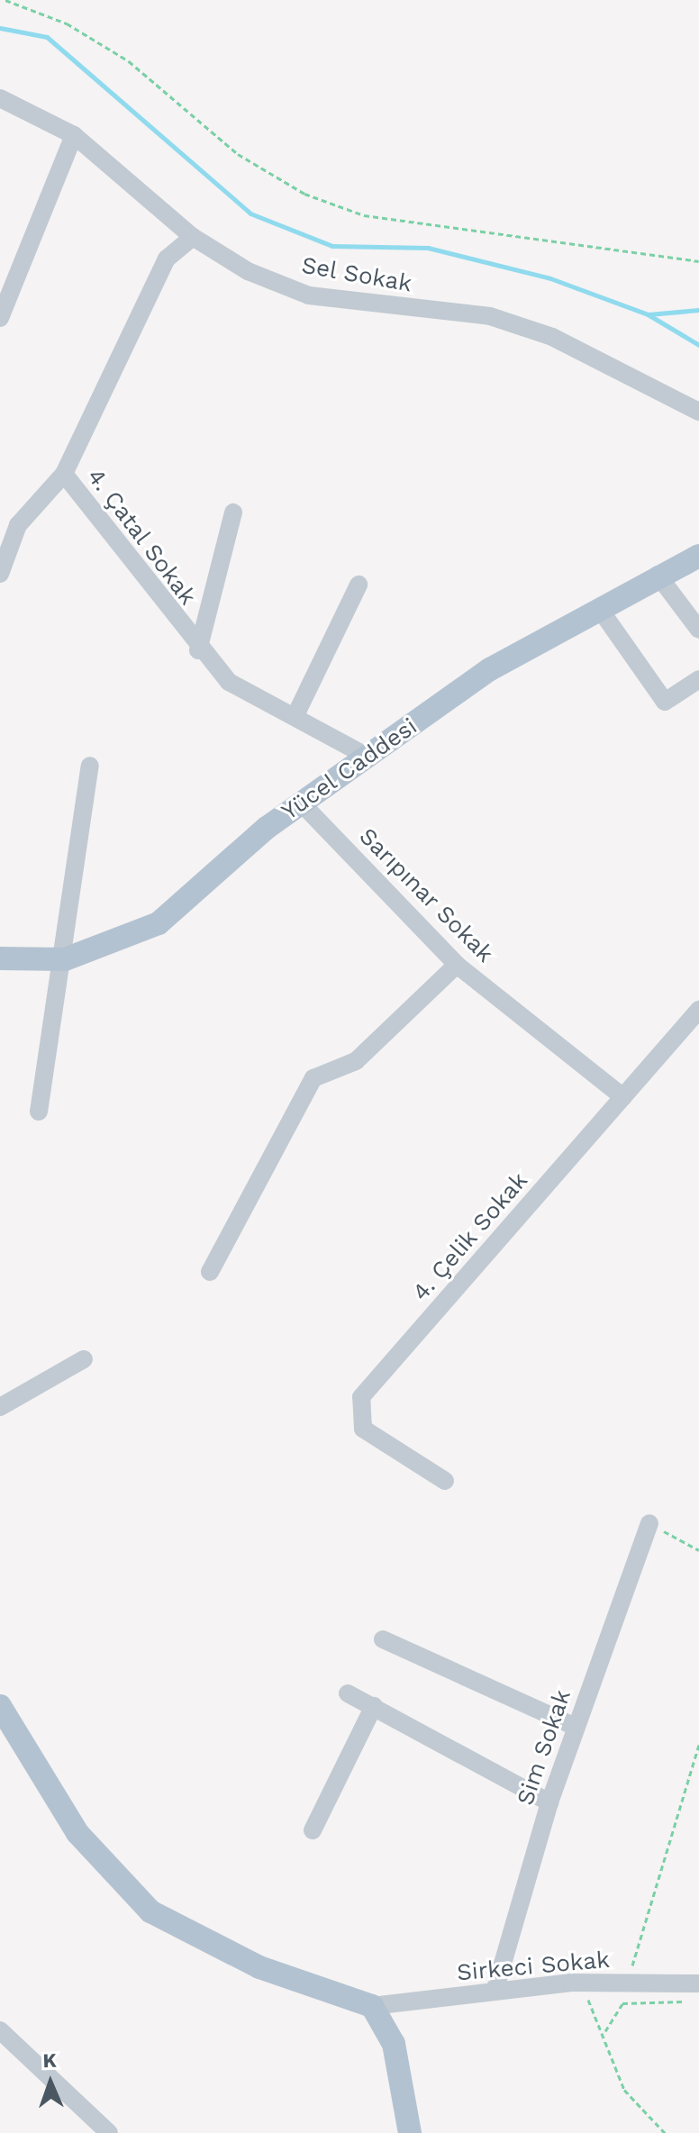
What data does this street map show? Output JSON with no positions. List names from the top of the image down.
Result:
{
  "streets": {
    "main road": ["Yücel Caddesi"],
    "street": [
      "Sel Sokak",
      "4. Çatal Sokak",
      "Sarıpınar Sokak",
      "4. Çelik Sokak",
      "Sim Sokak",
      "Sirkeci Sokak"
    ]
  },
  "crossings": [
    ["Sel Sokak", "4. Çatal Sokak"],
    ["4. Çatal Sokak", "Yücel Caddesi"],
    ["Yücel Caddesi", "Sarıpınar Sokak"],
    ["Sarıpınar Sokak", "4. Çelik Sokak"],
    ["Sim Sokak", "Sirkeci Sokak"]
  ],
  "north": "top"
}
